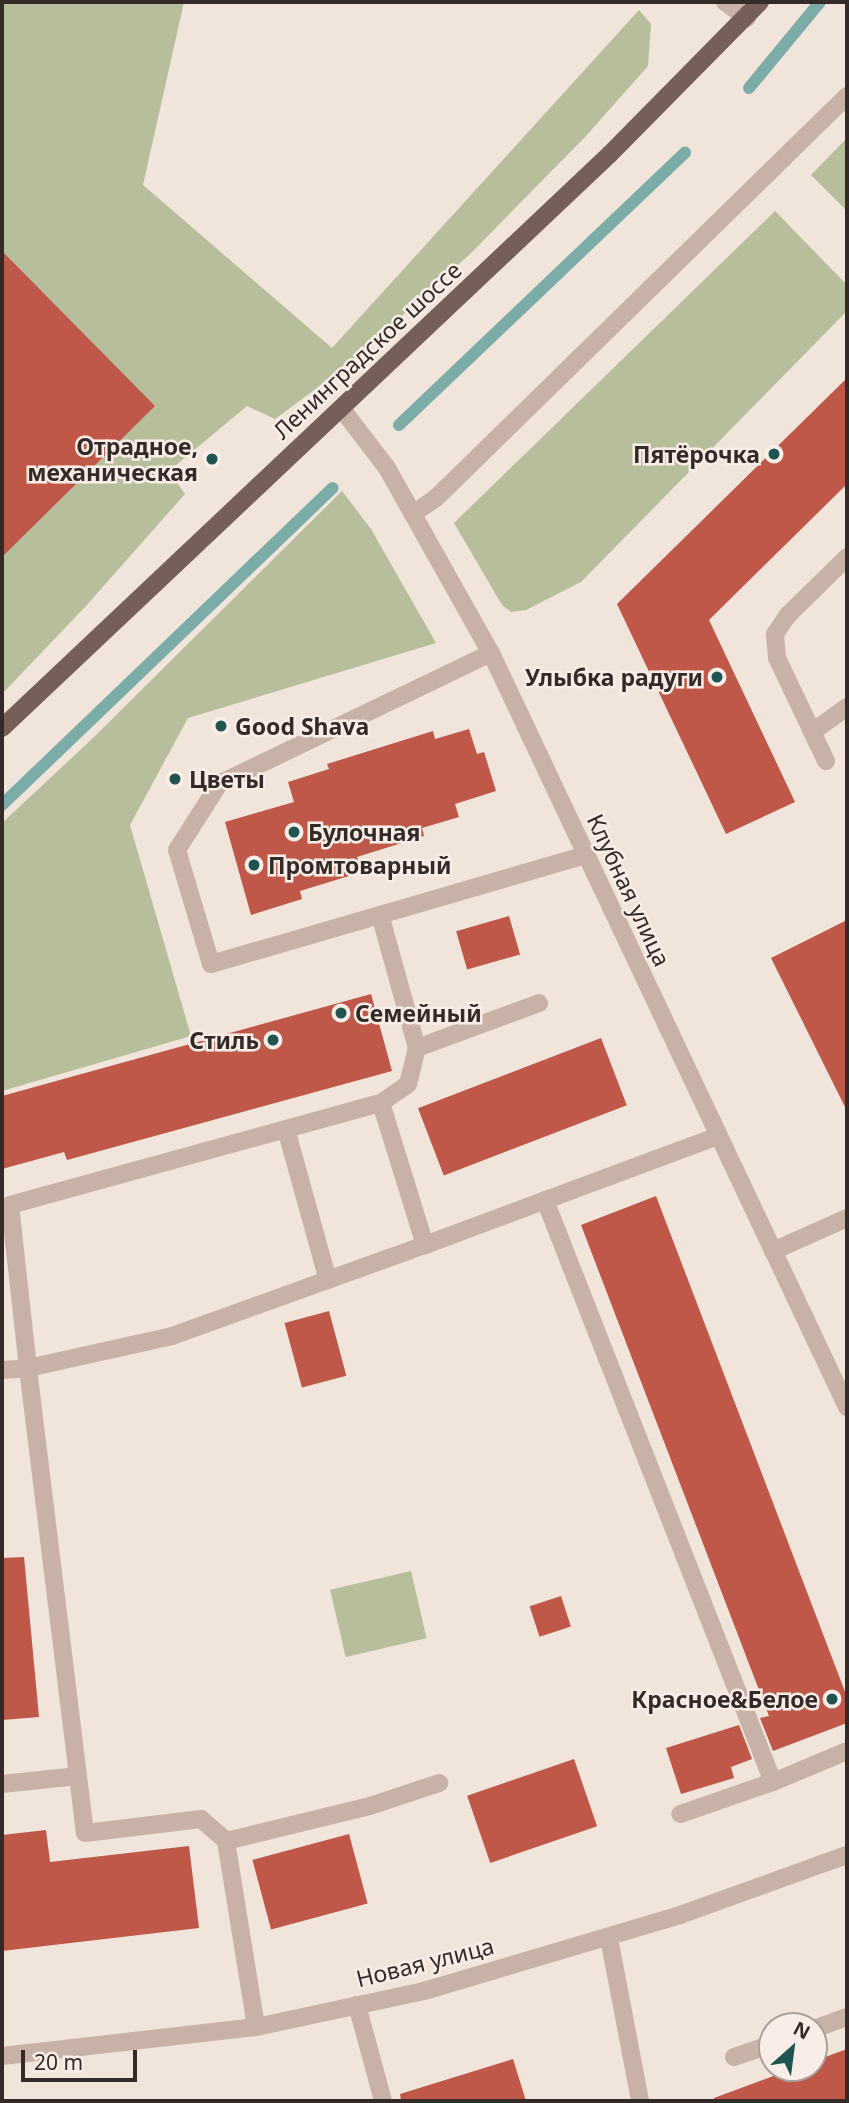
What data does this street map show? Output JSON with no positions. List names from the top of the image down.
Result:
{
  "streets": {
    "main road": ["Ленинградское шоссе"],
    "street": ["Клубная улица", "Новая улица"]
  },
  "crossings": [
    ["Ленинградское шоссе", "Клубная улица"]
  ],
  "places": [
    "Пятёрочка",
    "Отрадное, механическая",
    "Улыбка радуги",
    "Good Shava",
    "Цветы",
    "Булочная",
    "Промтоварный",
    "Семейный",
    "Стиль",
    "Красное&Белое"
  ],
  "scale_bar": "20 m",
  "north": "top right"
}
